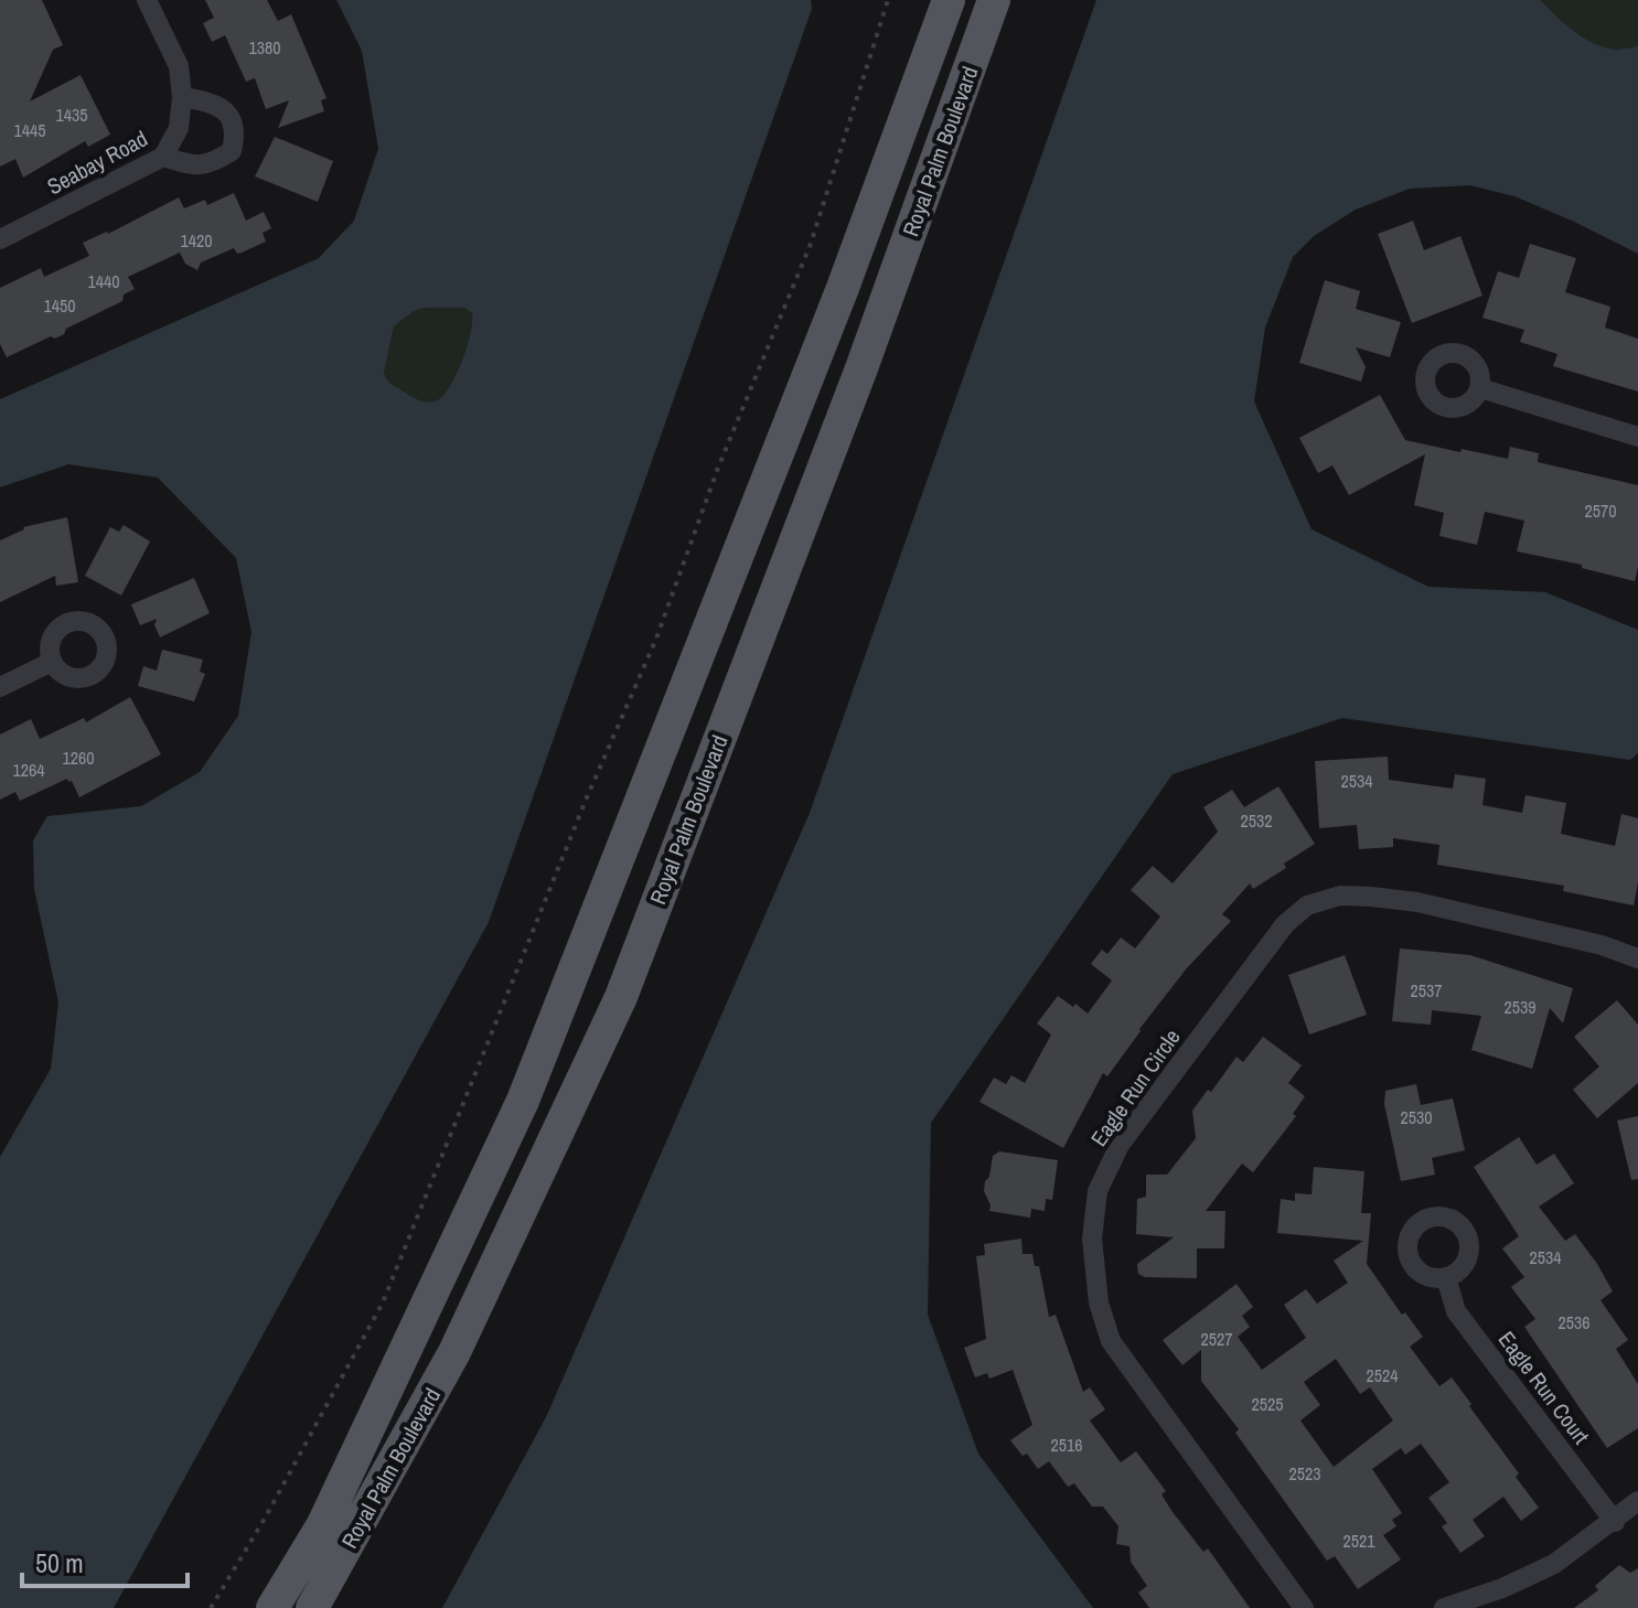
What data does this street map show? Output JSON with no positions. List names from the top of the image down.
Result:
{
  "streets": {
    "main road": ["Royal Palm Boulevard"],
    "street": ["Seabay Road", "Eagle Run Circle", "Eagle Run Court"]
  },
  "house_numbers": [
    "1380",
    "1435",
    "1445",
    "1420",
    "1440",
    "1450",
    "2570",
    "1260",
    "1264",
    "2534",
    "2532",
    "2537",
    "2539",
    "2530",
    "2534",
    "2536",
    "2527",
    "2524",
    "2525",
    "2516",
    "2523",
    "2521"
  ],
  "scale_bar": "50 m"
}
